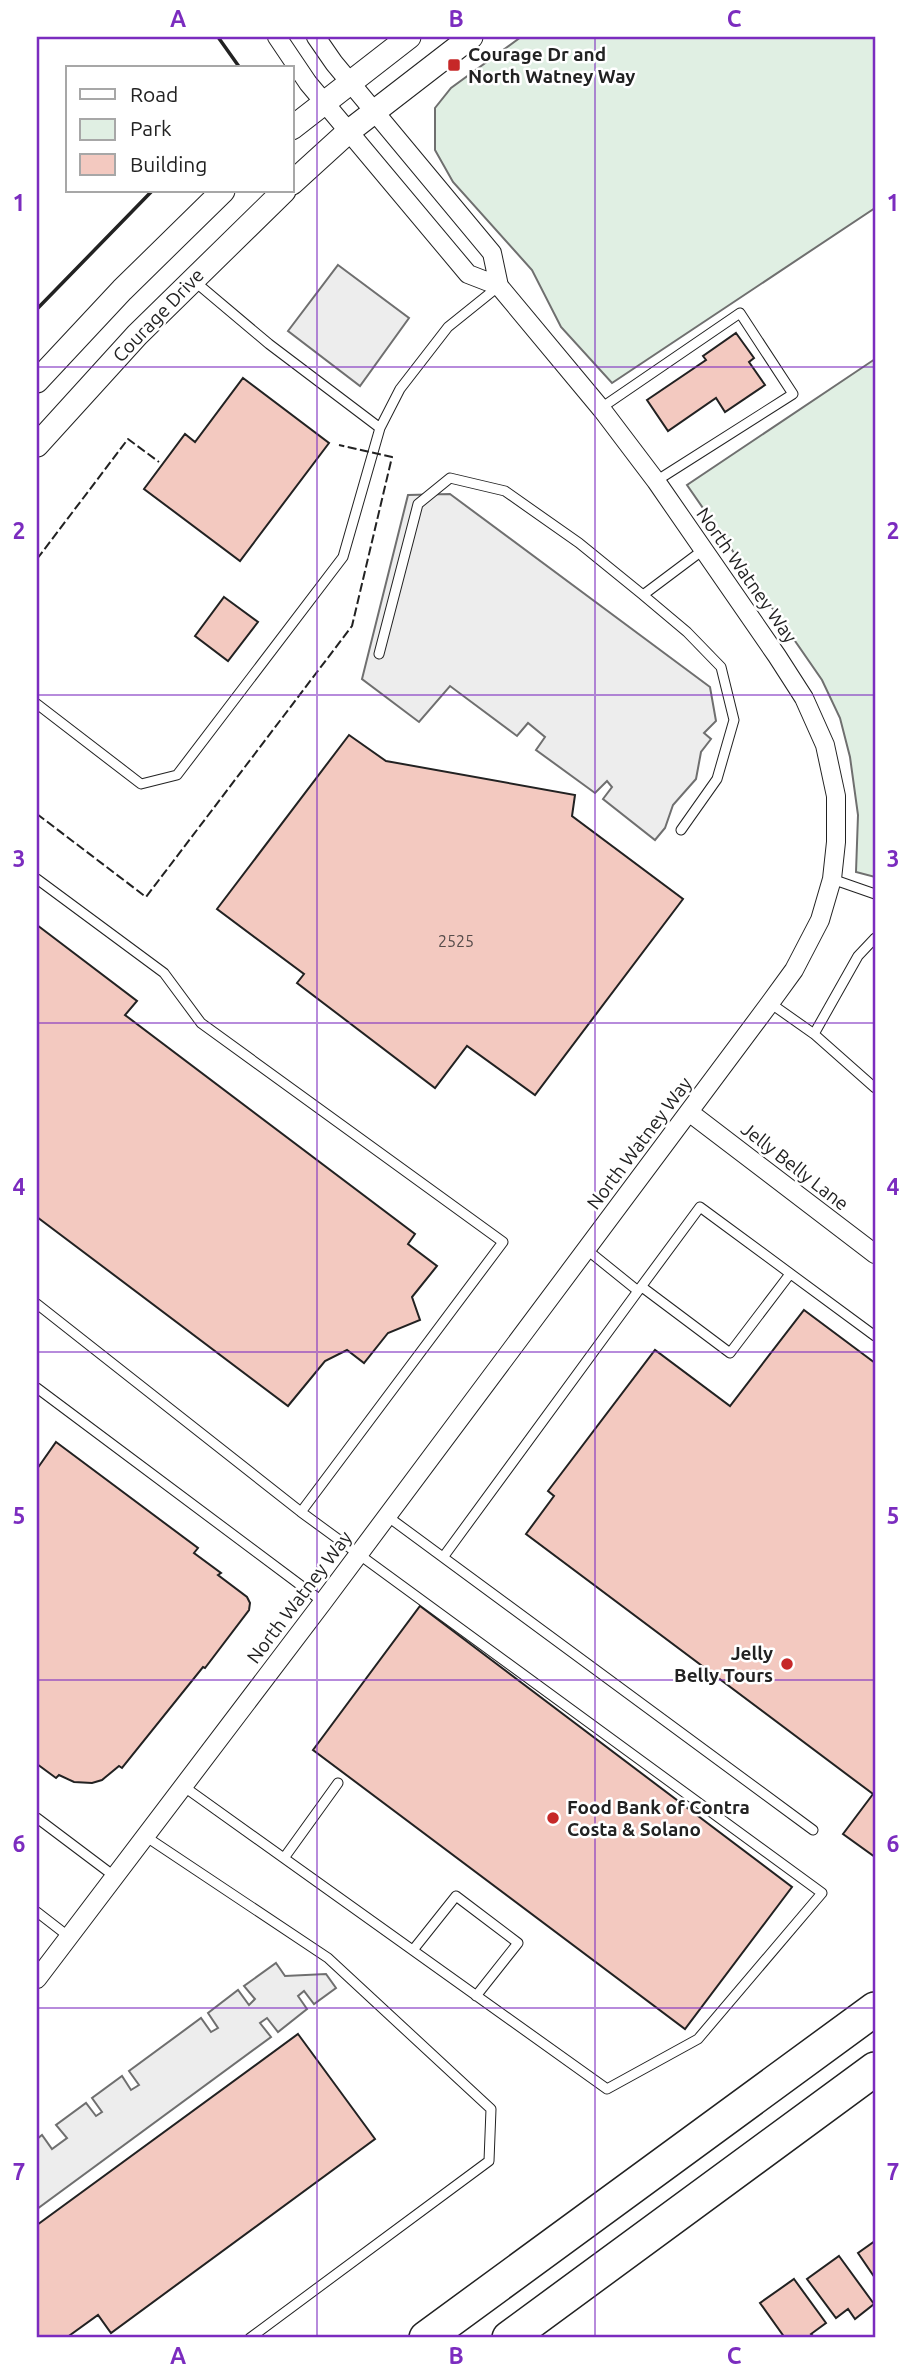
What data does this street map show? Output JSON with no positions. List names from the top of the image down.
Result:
{
  "streets": {
    "street": ["Courage Drive", "North Watney Way", "Jelly Belly Lane"]
  },
  "crossings": [
    ["North Watney Way", "Jelly Belly Lane"]
  ],
  "places": {
    "transit": ["Courage Dr and North Watney Way"],
    "other": ["Jelly Belly Tours", "Food Bank of Contra Costa & Solano"]
  },
  "house_numbers": ["2525"],
  "legend": ["Road", "Park", "Building"],
  "grid": {
    "columns": ["A", "B", "C"],
    "rows": [
      "1",
      "2",
      "3",
      "4",
      "5",
      "6",
      "7"
    ]
  }
}
